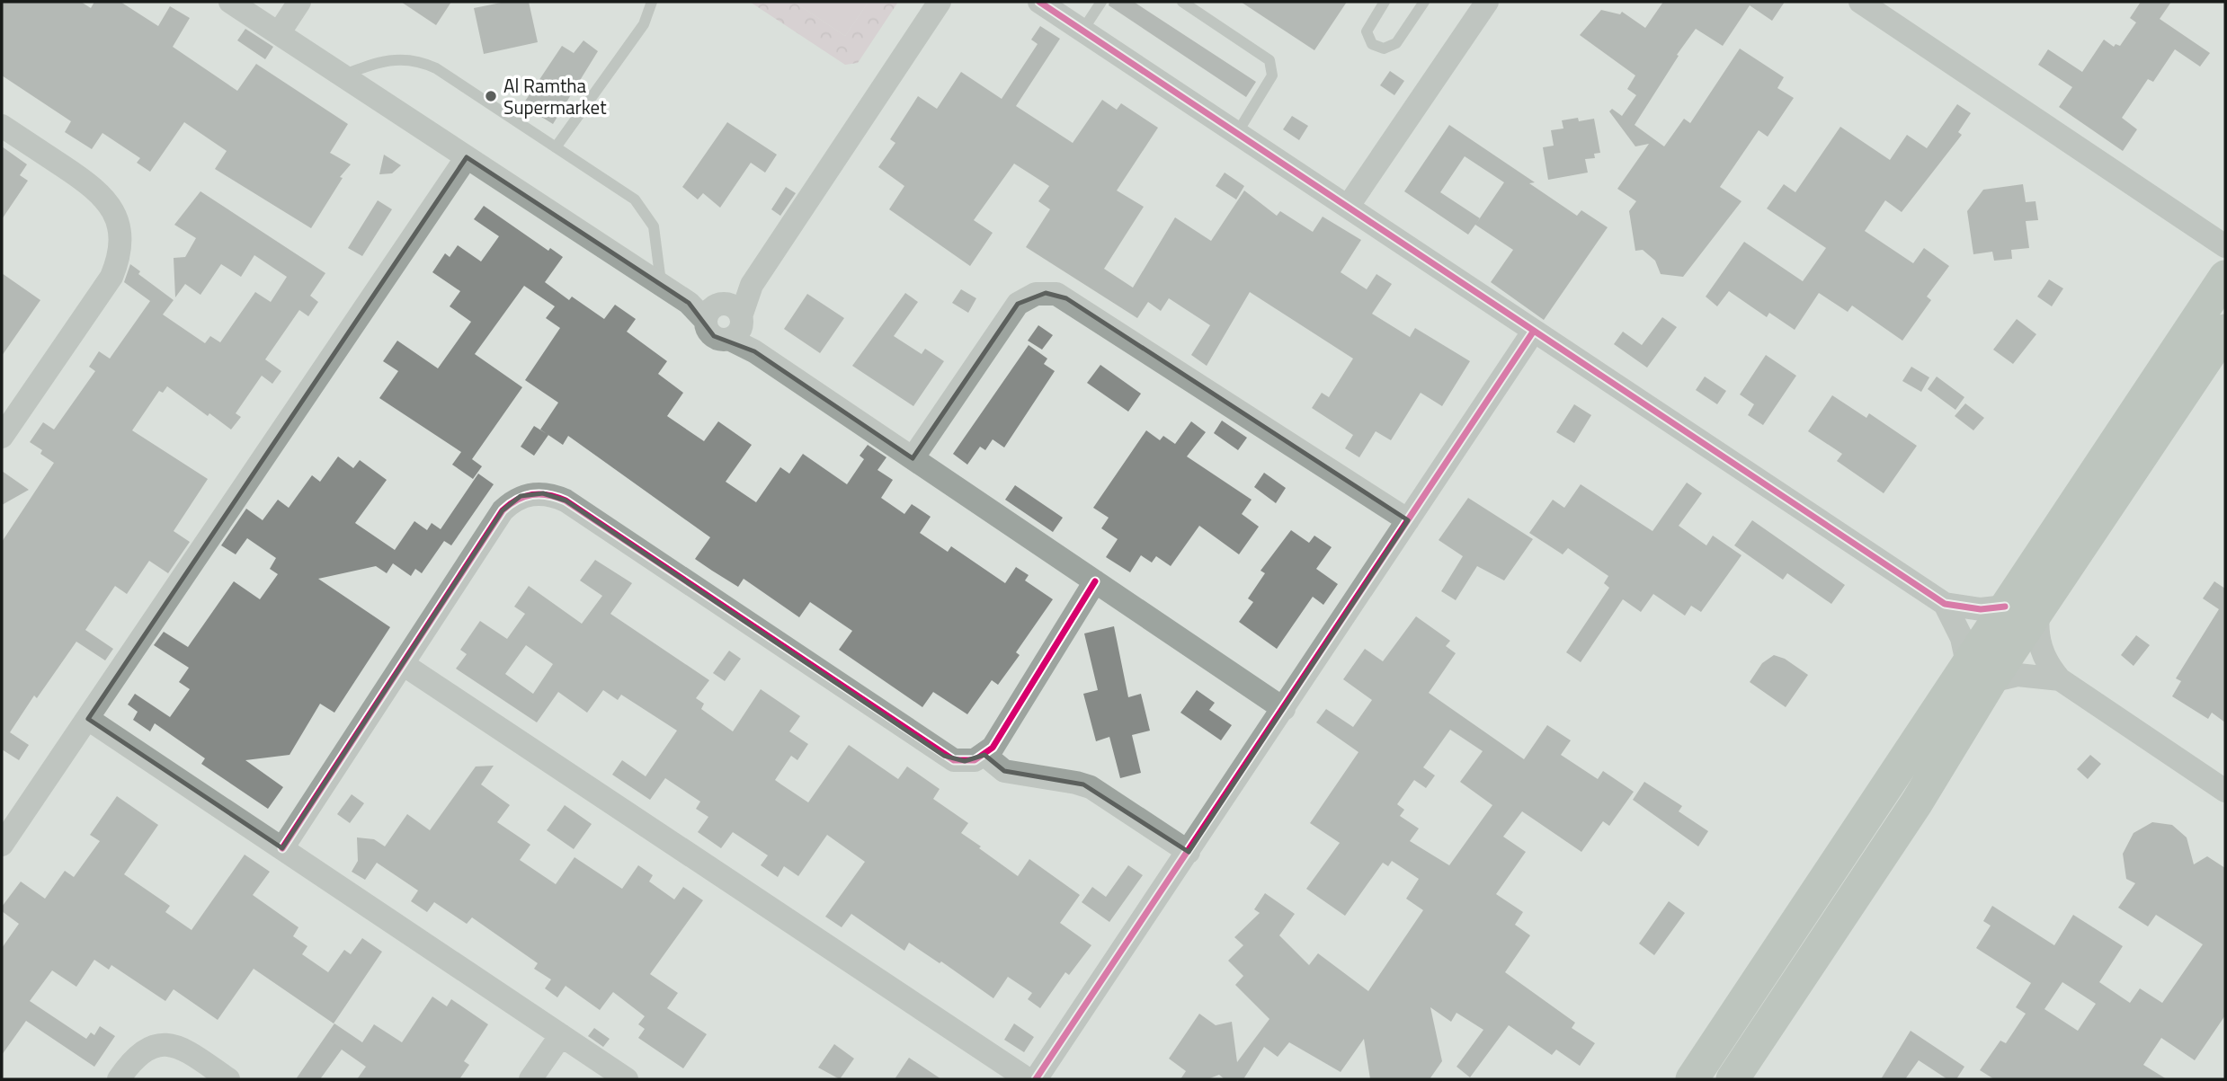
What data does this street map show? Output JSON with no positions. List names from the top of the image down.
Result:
{
  "places": ["Al Ramtha Supermarket"]
}
